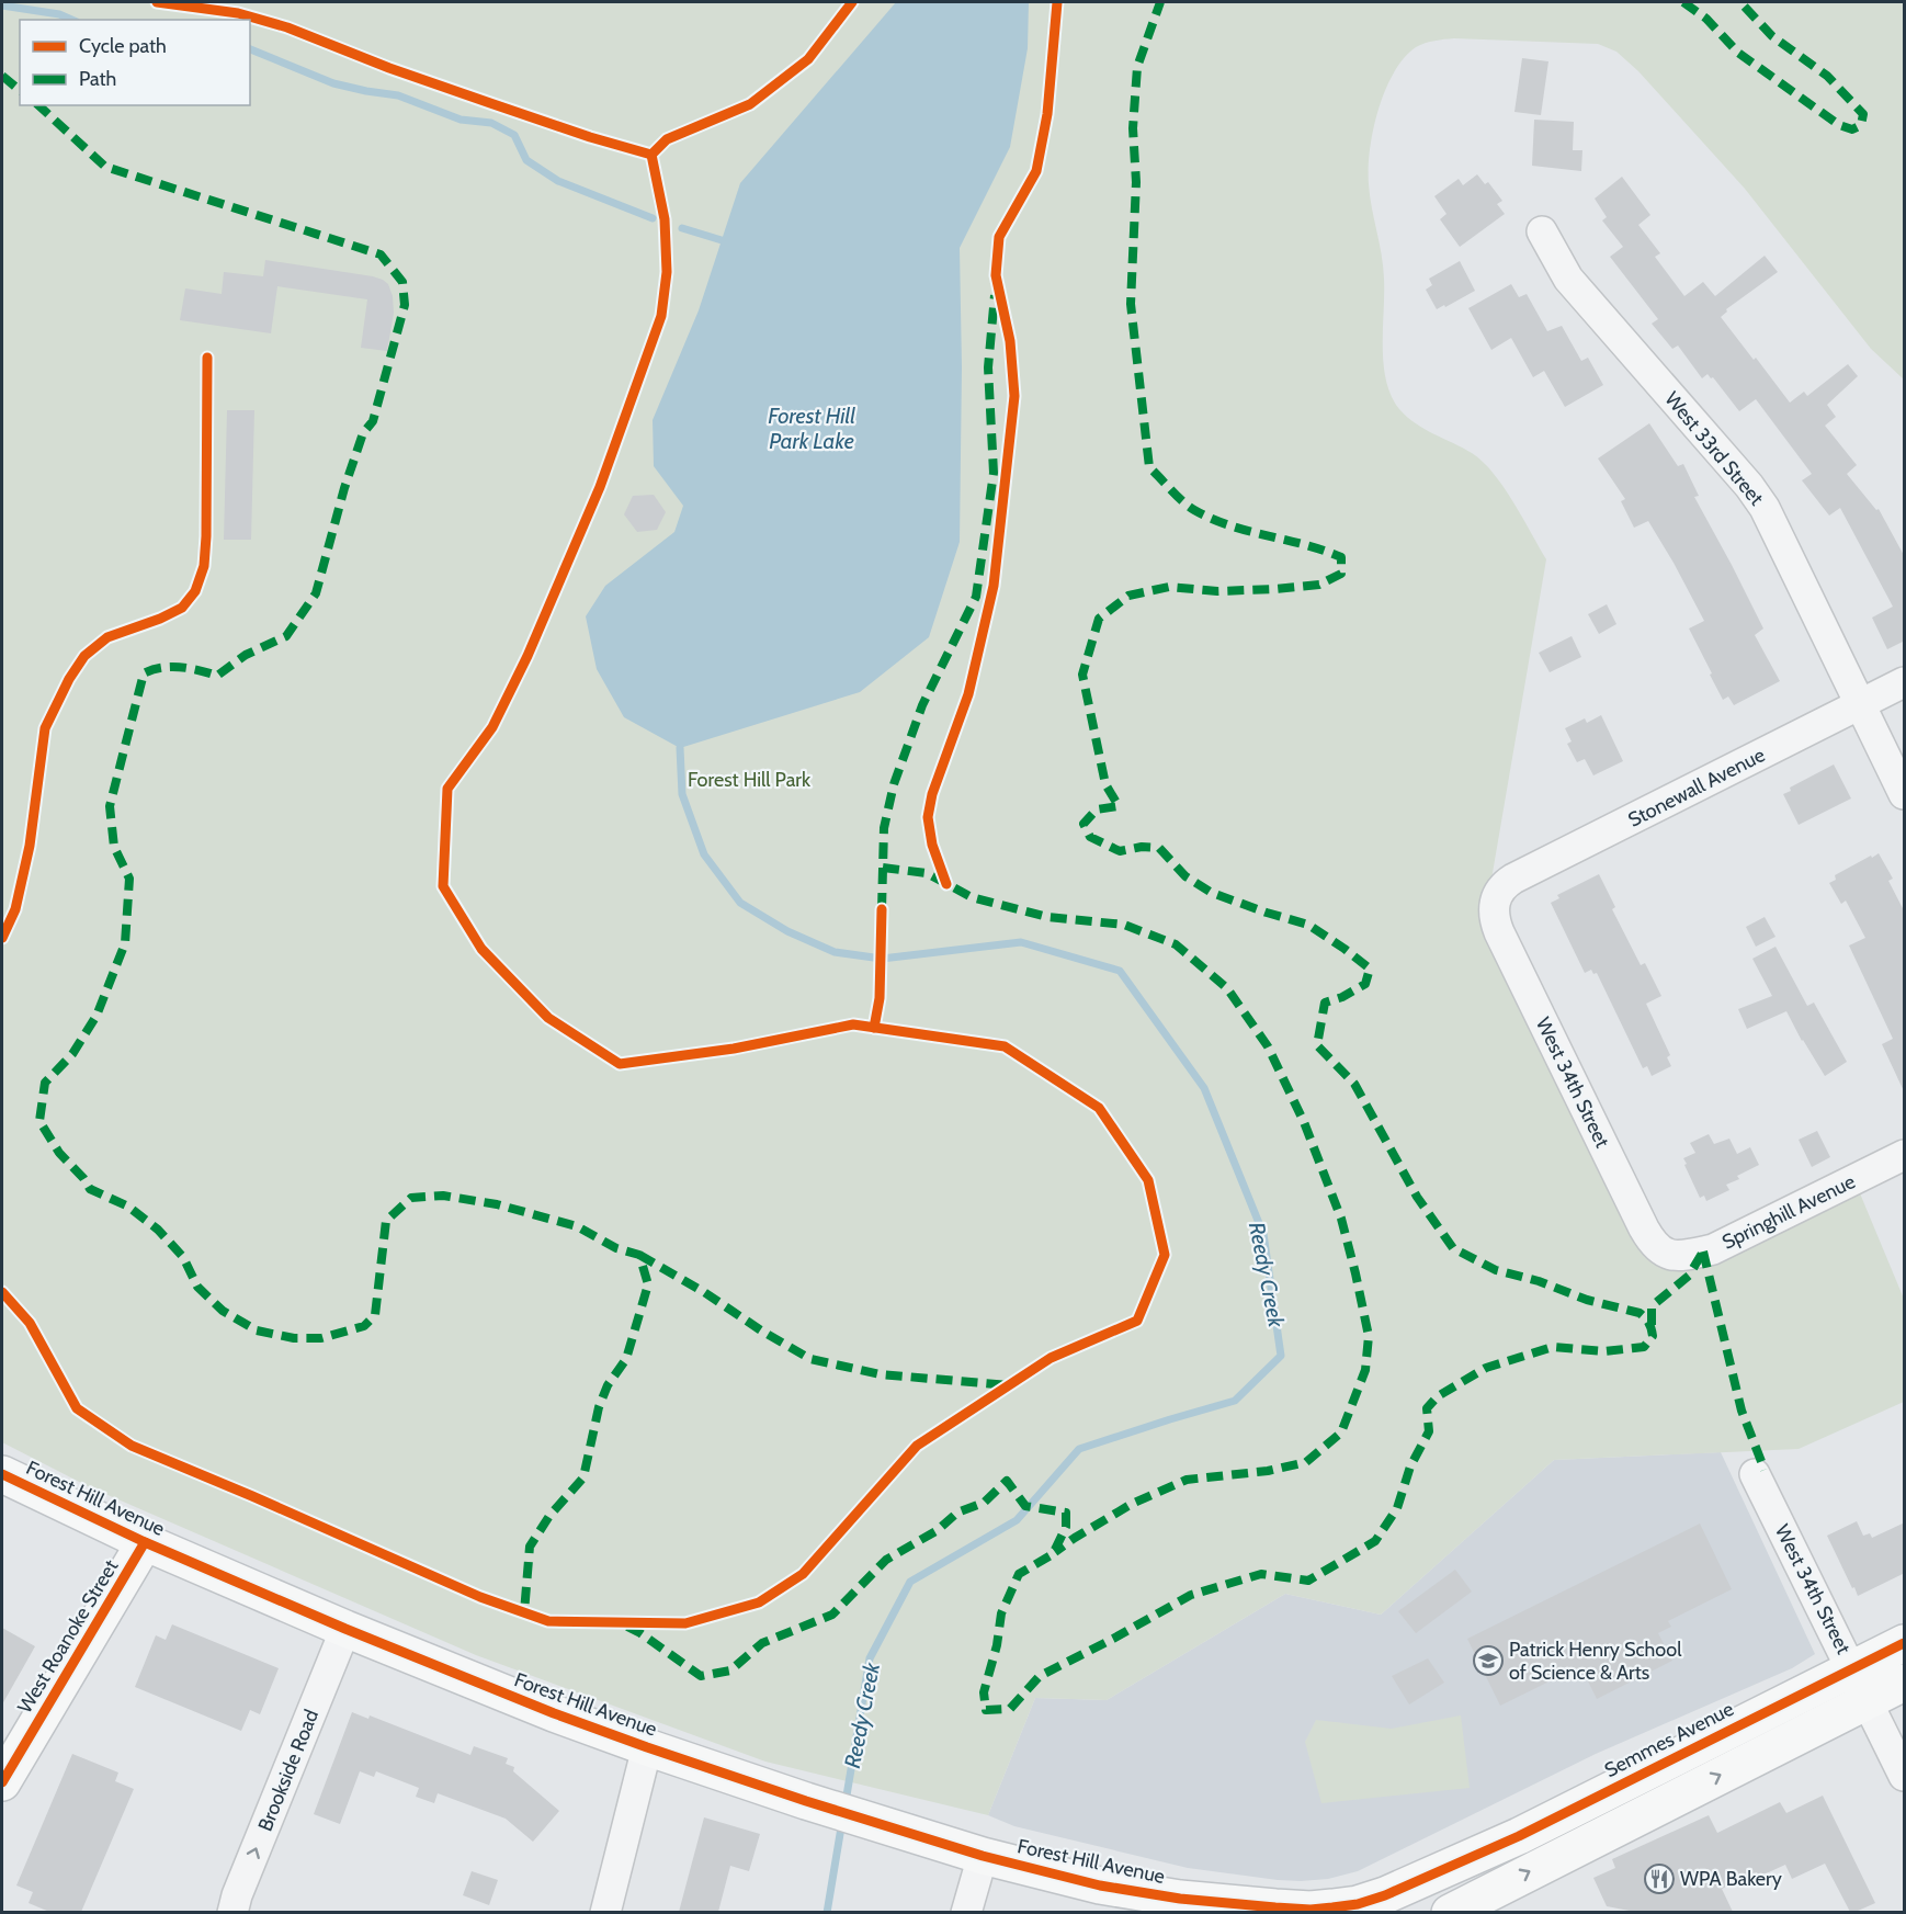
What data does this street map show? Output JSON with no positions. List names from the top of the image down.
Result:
{
  "streets": {
    "main road": ["Forest Hill Avenue", "West Roanoke Street", "Semmes Avenue"],
    "street": [
      "West 33rd Street",
      "Stonewall Avenue",
      "West 34th Street",
      "Springhill Avenue",
      "Brookside Road"
    ]
  },
  "crossings": [
    ["West 33rd Street", "Stonewall Avenue"],
    ["Stonewall Avenue", "West 34th Street"],
    ["West 34th Street", "Springhill Avenue"],
    ["West 34th Street", "Semmes Avenue"],
    ["Forest Hill Avenue", "West Roanoke Street"],
    ["Forest Hill Avenue", "Semmes Avenue"],
    ["Forest Hill Avenue", "Brookside Road"]
  ],
  "one_way": ["Brookside Road"],
  "water": ["Forest Hill Park Lake", "Reedy Creek"],
  "parks": ["Forest Hill Park"],
  "places": {
    "school or university": ["Patrick Henry School of Science & Arts"],
    "restaurant": ["WPA Bakery"]
  },
  "legend": ["Cycle path", "Path"]
}
